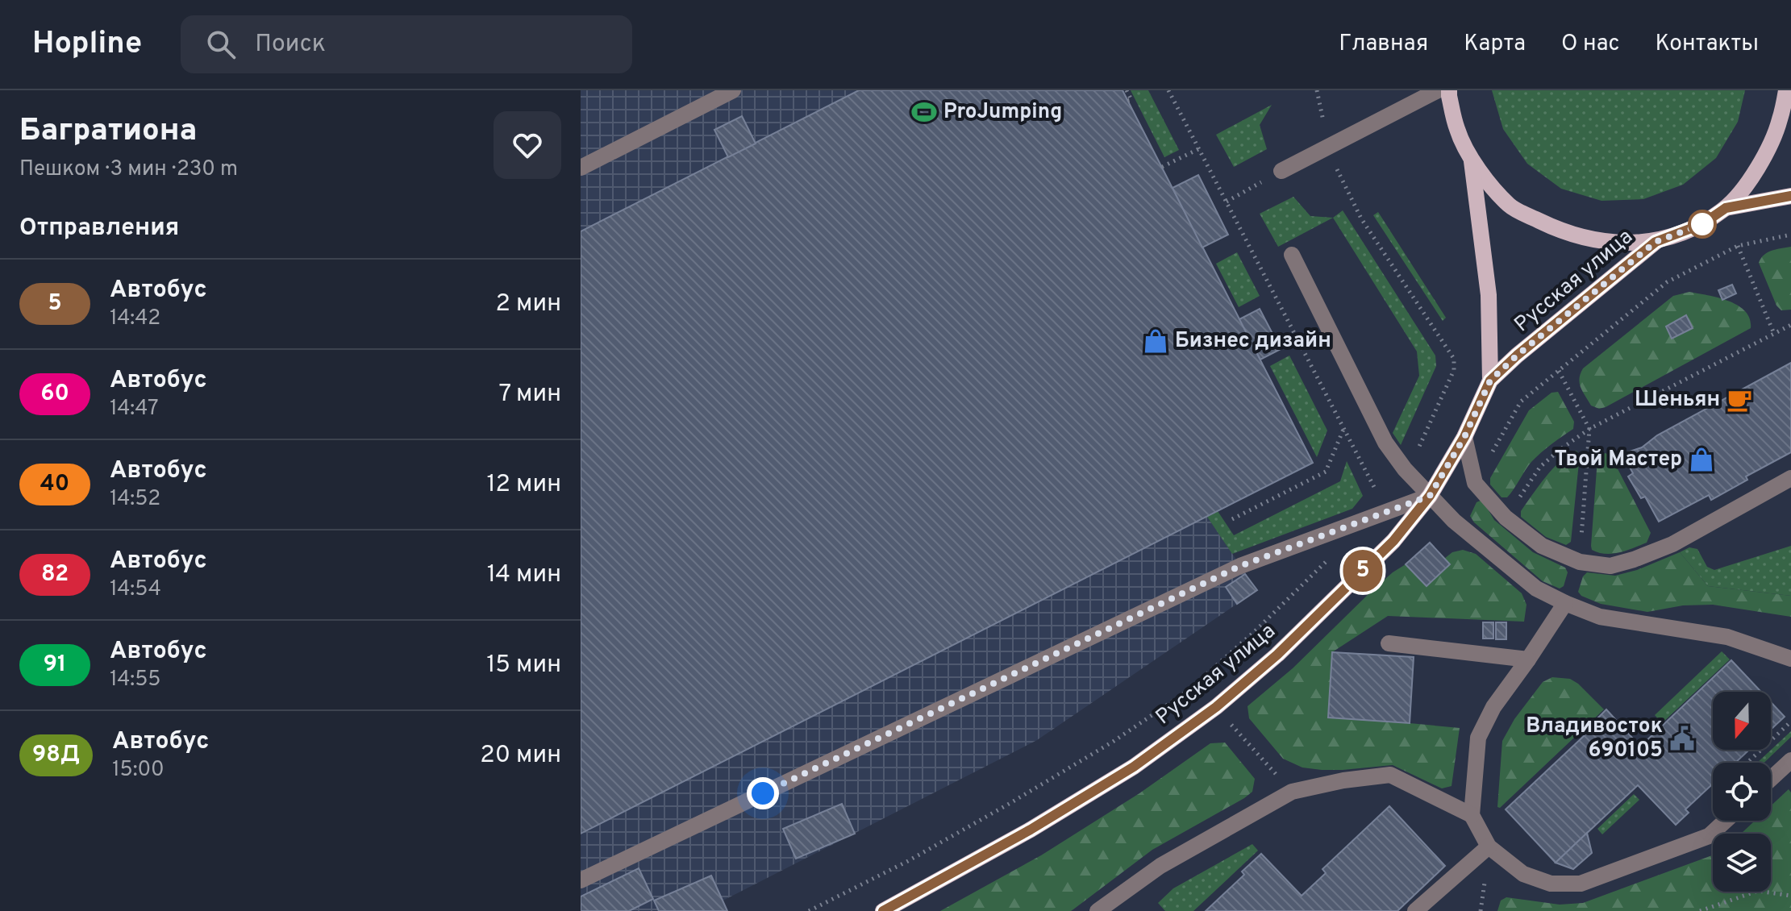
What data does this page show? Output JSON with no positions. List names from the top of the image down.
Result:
{
  "streets": {
    "main road": ["Русская улица"]
  },
  "places": {
    "sports": ["ProJumping"],
    "shop": ["Бизнес дизайн", "Твой Мастер"],
    "cafe": ["Шеньян"],
    "public building": ["Владивосток 690105"]
  },
  "lines": ["bus line 5"],
  "north": "bottom",
  "page": {
    "header": "Hopline",
    "search": "Поиск",
    "nav": [
      "Главная",
      "Карта",
      "О нас",
      "Контакты"
    ],
    "heading": [
      ["Багратиона", "Пешком · 3 мин · 230 m"],
      "Отправления"
    ],
    "on_map": "5",
    "list": [
      {
        "mark": "5",
        "name": "Автобус",
        "note": "14:42",
        "value": "2 мин"
      },
      {
        "mark": "60",
        "name": "Автобус",
        "note": "14:47",
        "value": "7 мин"
      },
      {
        "mark": "40",
        "name": "Автобус",
        "note": "14:52",
        "value": "12 мин"
      },
      {
        "mark": "82",
        "name": "Автобус",
        "note": "14:54",
        "value": "14 мин"
      },
      {
        "mark": "91",
        "name": "Автобус",
        "note": "14:55",
        "value": "15 мин"
      },
      {
        "mark": "98Д",
        "name": "Автобус",
        "note": "15:00",
        "value": "20 мин"
      }
    ]
  }
}
